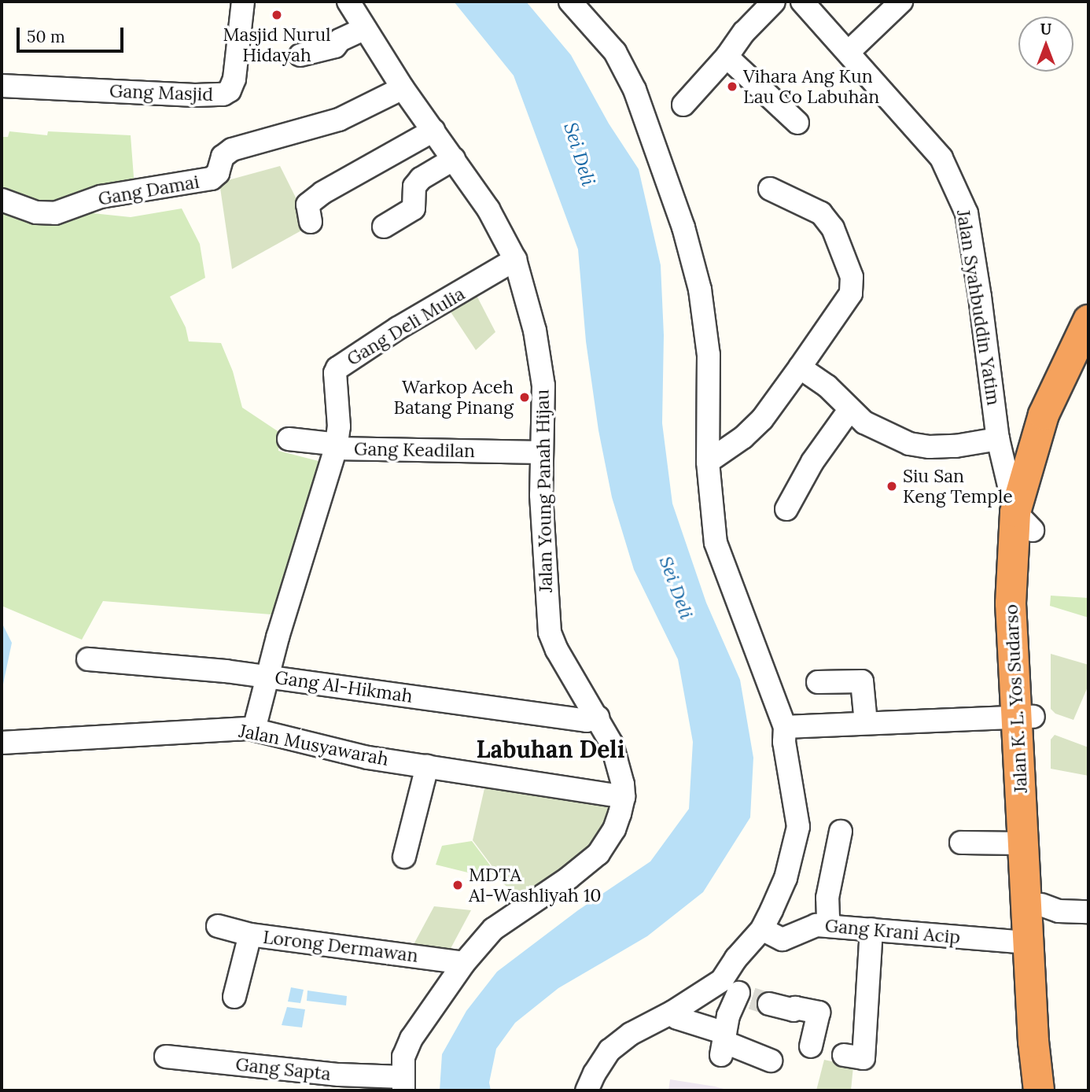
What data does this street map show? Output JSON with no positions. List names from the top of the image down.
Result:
{
  "streets": {
    "highway": ["Jalan K. L. Yos Sudarso"],
    "street": [
      "Gang Masjid",
      "Gang Damai",
      "Jalan Syahbuddin Yatim",
      "Gang Deli Mulia",
      "Gang Keadilan",
      "Jalan Young Panah Hijau",
      "Gang Al-Hikmah",
      "Jalan Musyawarah",
      "Gang Krani Acip",
      "Lorong Dermawan",
      "Gang Sapta"
    ]
  },
  "crossings": [
    ["Gang Damai", "Jalan Young Panah Hijau"],
    ["Jalan Syahbuddin Yatim", "Jalan K. L. Yos Sudarso"],
    ["Gang Deli Mulia", "Gang Keadilan"],
    ["Gang Deli Mulia", "Jalan Young Panah Hijau"],
    ["Gang Keadilan", "Jalan Young Panah Hijau"],
    ["Jalan Young Panah Hijau", "Gang Al-Hikmah"],
    ["Jalan Young Panah Hijau", "Jalan Musyawarah"],
    ["Jalan Young Panah Hijau", "Lorong Dermawan"],
    ["Jalan Young Panah Hijau", "Gang Sapta"],
    ["Jalan K. L. Yos Sudarso", "Gang Krani Acip"]
  ],
  "districts": ["Labuhan Deli"],
  "water": ["Sei Deli"],
  "places": [
    "Masjid Nurul Hidayah",
    "Vihara Ang Kun Lau Co Labuhan",
    "Warkop Aceh Batang Pinang",
    "Siu San Keng Temple",
    "MDTA Al-Washliyah 10"
  ],
  "scale_bar": "50 m",
  "north": "top"
}
